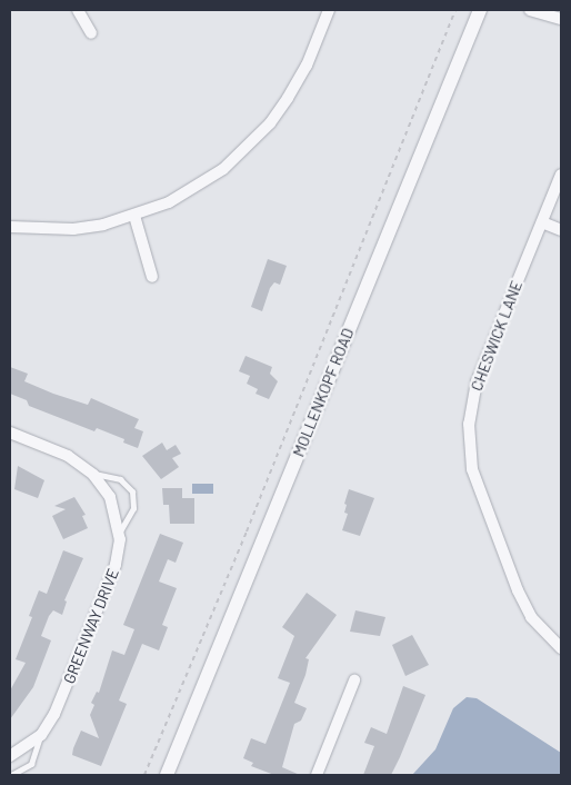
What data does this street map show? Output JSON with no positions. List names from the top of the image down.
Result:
{
  "streets": {
    "street": ["CHESWICK LANE", "MOLLENKOPF ROAD", "GREENWAY DRIVE"]
  }
}
